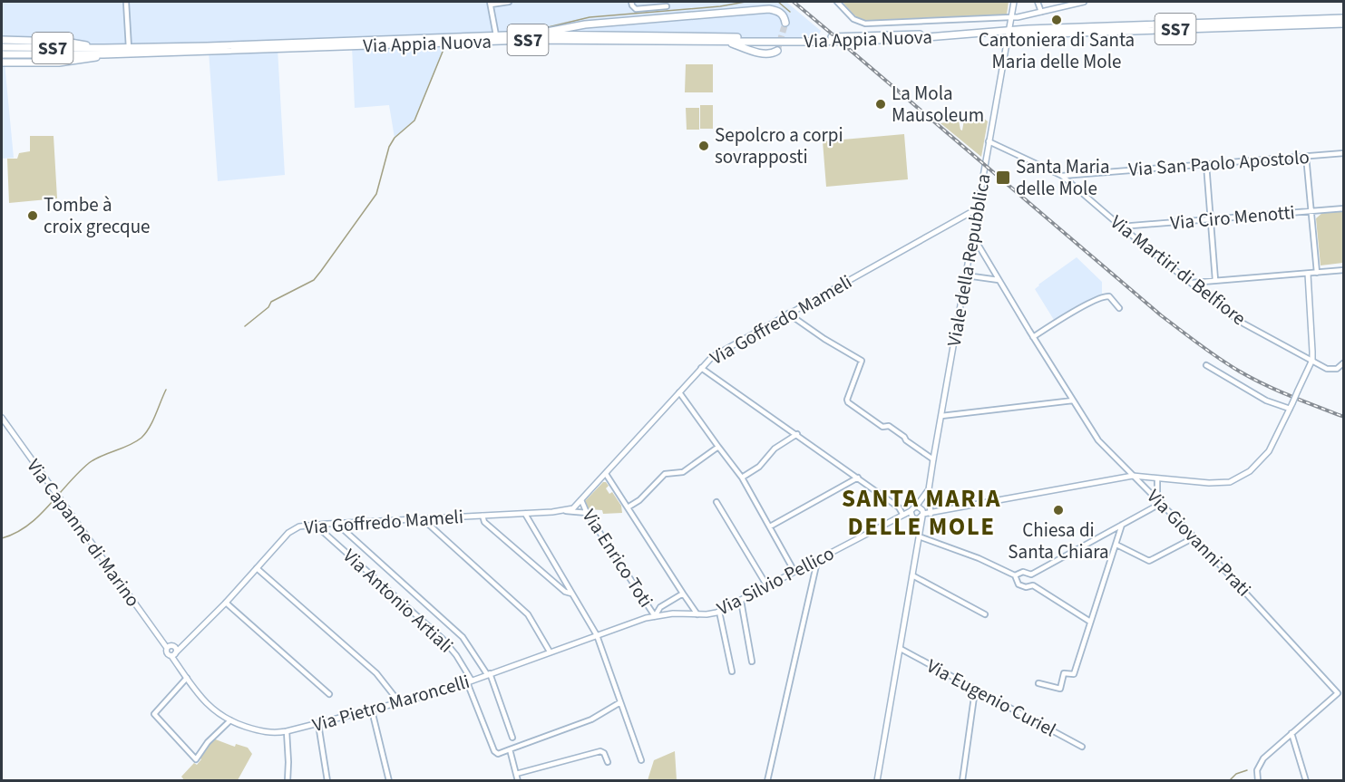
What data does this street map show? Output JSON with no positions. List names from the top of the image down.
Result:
{
  "streets": {
    "main road": ["SS7", "Via Appia Nuova"],
    "street": [
      "Via San Paolo Apostolo",
      "Via Ciro Menotti",
      "Viale della Repubblica",
      "Via Martiri di Belfiore",
      "Via Goffredo Mameli",
      "Via Capanne di Marino",
      "Via Giovanni Prati",
      "Via Enrico Toti",
      "Via Silvio Pellico",
      "Via Antonio Artiali",
      "Via Eugenio Curiel",
      "Via Pietro Maroncelli"
    ]
  },
  "crossings": [
    ["Via Appia Nuova", "Viale della Repubblica"],
    ["Via San Paolo Apostolo", "Via Martiri di Belfiore"],
    ["Via Ciro Menotti", "Via Martiri di Belfiore"],
    ["Viale della Repubblica", "Via Martiri di Belfiore"],
    ["Viale della Repubblica", "Via Goffredo Mameli"],
    ["Viale della Repubblica", "Via Giovanni Prati"],
    ["Via Goffredo Mameli", "Via Capanne di Marino"],
    ["Via Goffredo Mameli", "Via Enrico Toti"],
    ["Via Goffredo Mameli", "Via Antonio Artiali"],
    ["Via Goffredo Mameli", "Via Pietro Maroncelli"],
    ["Via Capanne di Marino", "Via Pietro Maroncelli"],
    ["Via Enrico Toti", "Via Pietro Maroncelli"],
    ["Via Silvio Pellico", "Via Pietro Maroncelli"],
    ["Via Antonio Artiali", "Via Pietro Maroncelli"]
  ],
  "districts": ["SANTA MARIA DELLE MOLE"],
  "places": {
    "other": [
      "Cantoniera di Santa Maria delle Mole",
      "La Mola Mausoleum",
      "Sepolcro a corpi sovrapposti",
      "Tombe à croix grecque",
      "Chiesa di Santa Chiara"
    ],
    "transit": ["Santa Maria delle Mole"]
  }
}
